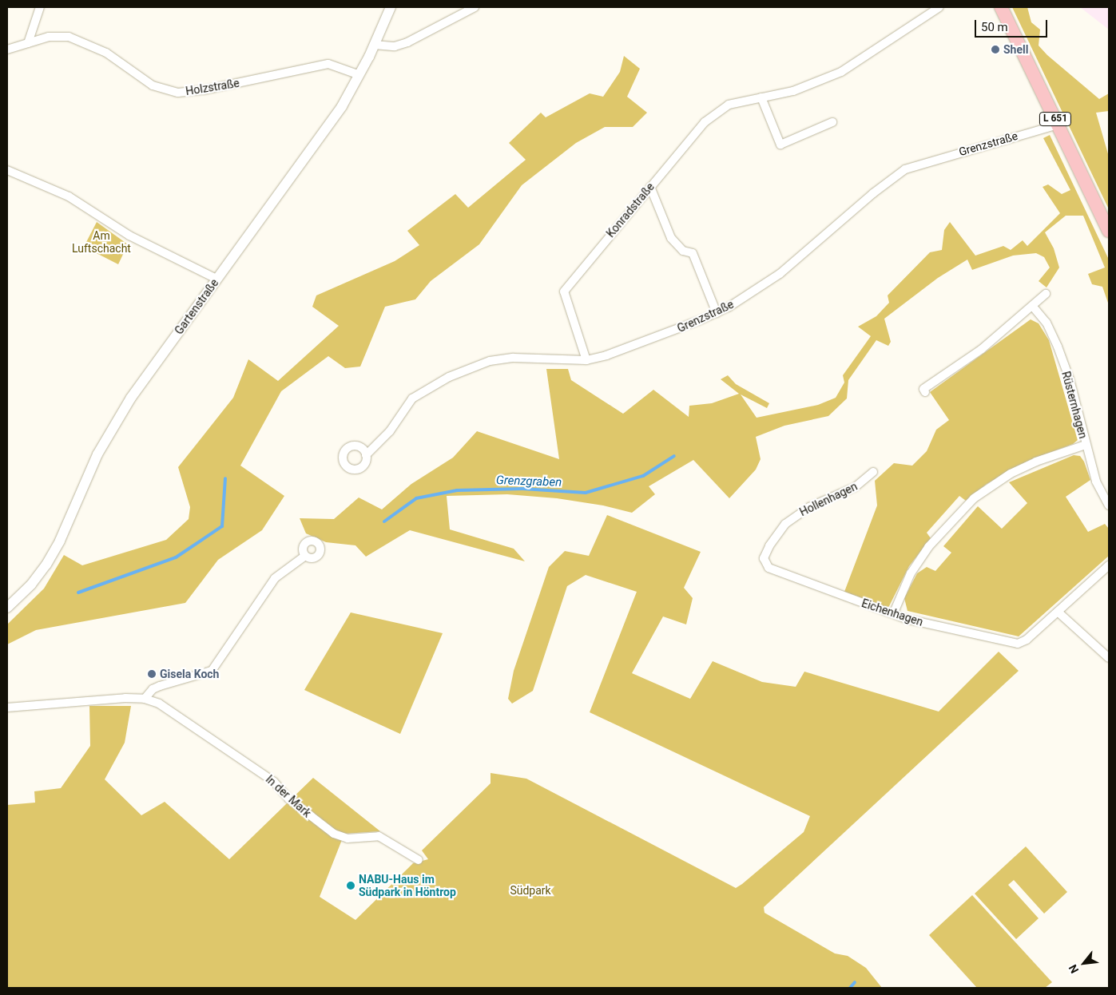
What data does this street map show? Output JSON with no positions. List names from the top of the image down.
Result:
{
  "streets": {
    "main road": ["L 651"],
    "street": [
      "Holzstraße",
      "Grenzstraße",
      "Konradstraße",
      "Gartenstraße",
      "Rüsternhagen",
      "Hollenhagen",
      "Eichenhagen",
      "In der Mark"
    ]
  },
  "crossings": [
    ["Holzstraße", "Gartenstraße"],
    ["L 651", "Grenzstraße"],
    ["Grenzstraße", "Konradstraße"],
    ["Hollenhagen", "Eichenhagen"]
  ],
  "water": ["Grenzgraben"],
  "parks": ["Am Luftschacht", "Südpark"],
  "places": ["Shell", "Gisela Koch", "NABU-Haus im Südpark in Höntrop"],
  "scale_bar": "50 m",
  "north": "bottom left"
}
